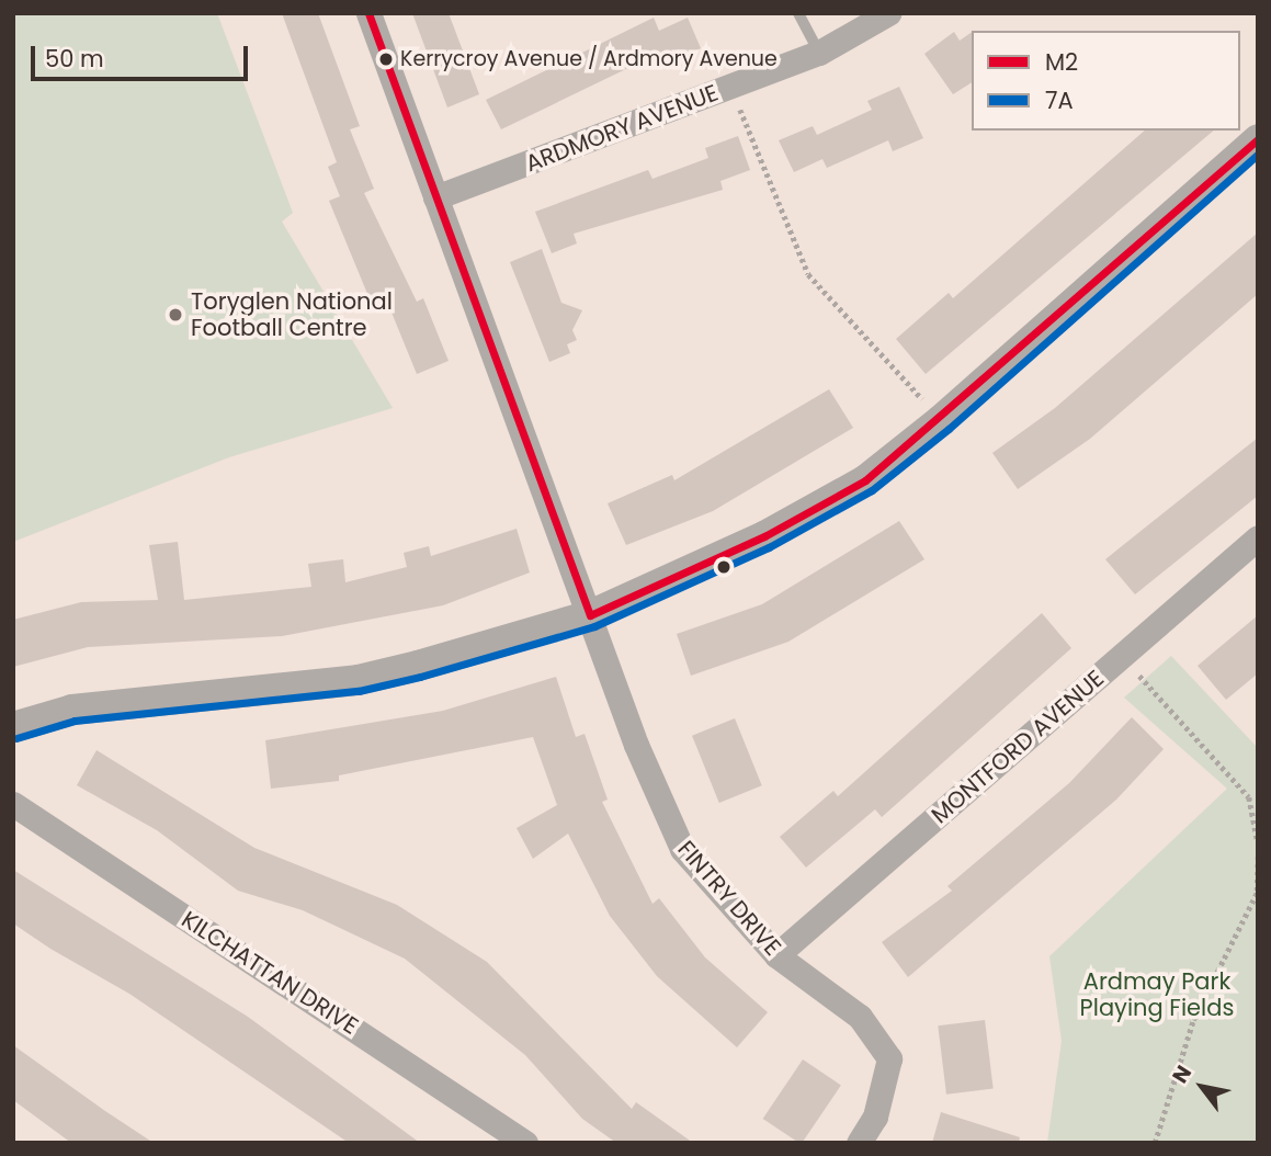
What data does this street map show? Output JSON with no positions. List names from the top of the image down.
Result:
{
  "streets": {
    "street": [
      "ARDMORY AVENUE",
      "MONTFORD AVENUE",
      "FINTRY DRIVE",
      "KILCHATTAN DRIVE"
    ]
  },
  "crossings": [
    ["ARDMORY AVENUE", "FINTRY DRIVE"],
    ["MONTFORD AVENUE", "FINTRY DRIVE"]
  ],
  "parks": ["Ardmay Park Playing Fields"],
  "places": ["Kerrycroy Avenue / Ardmory Avenue", "Toryglen National Football Centre"],
  "lines": ["transit line M2", "transit line 7A"],
  "legend": ["M2", "7A"],
  "scale_bar": "50 m",
  "north": "top left"
}
